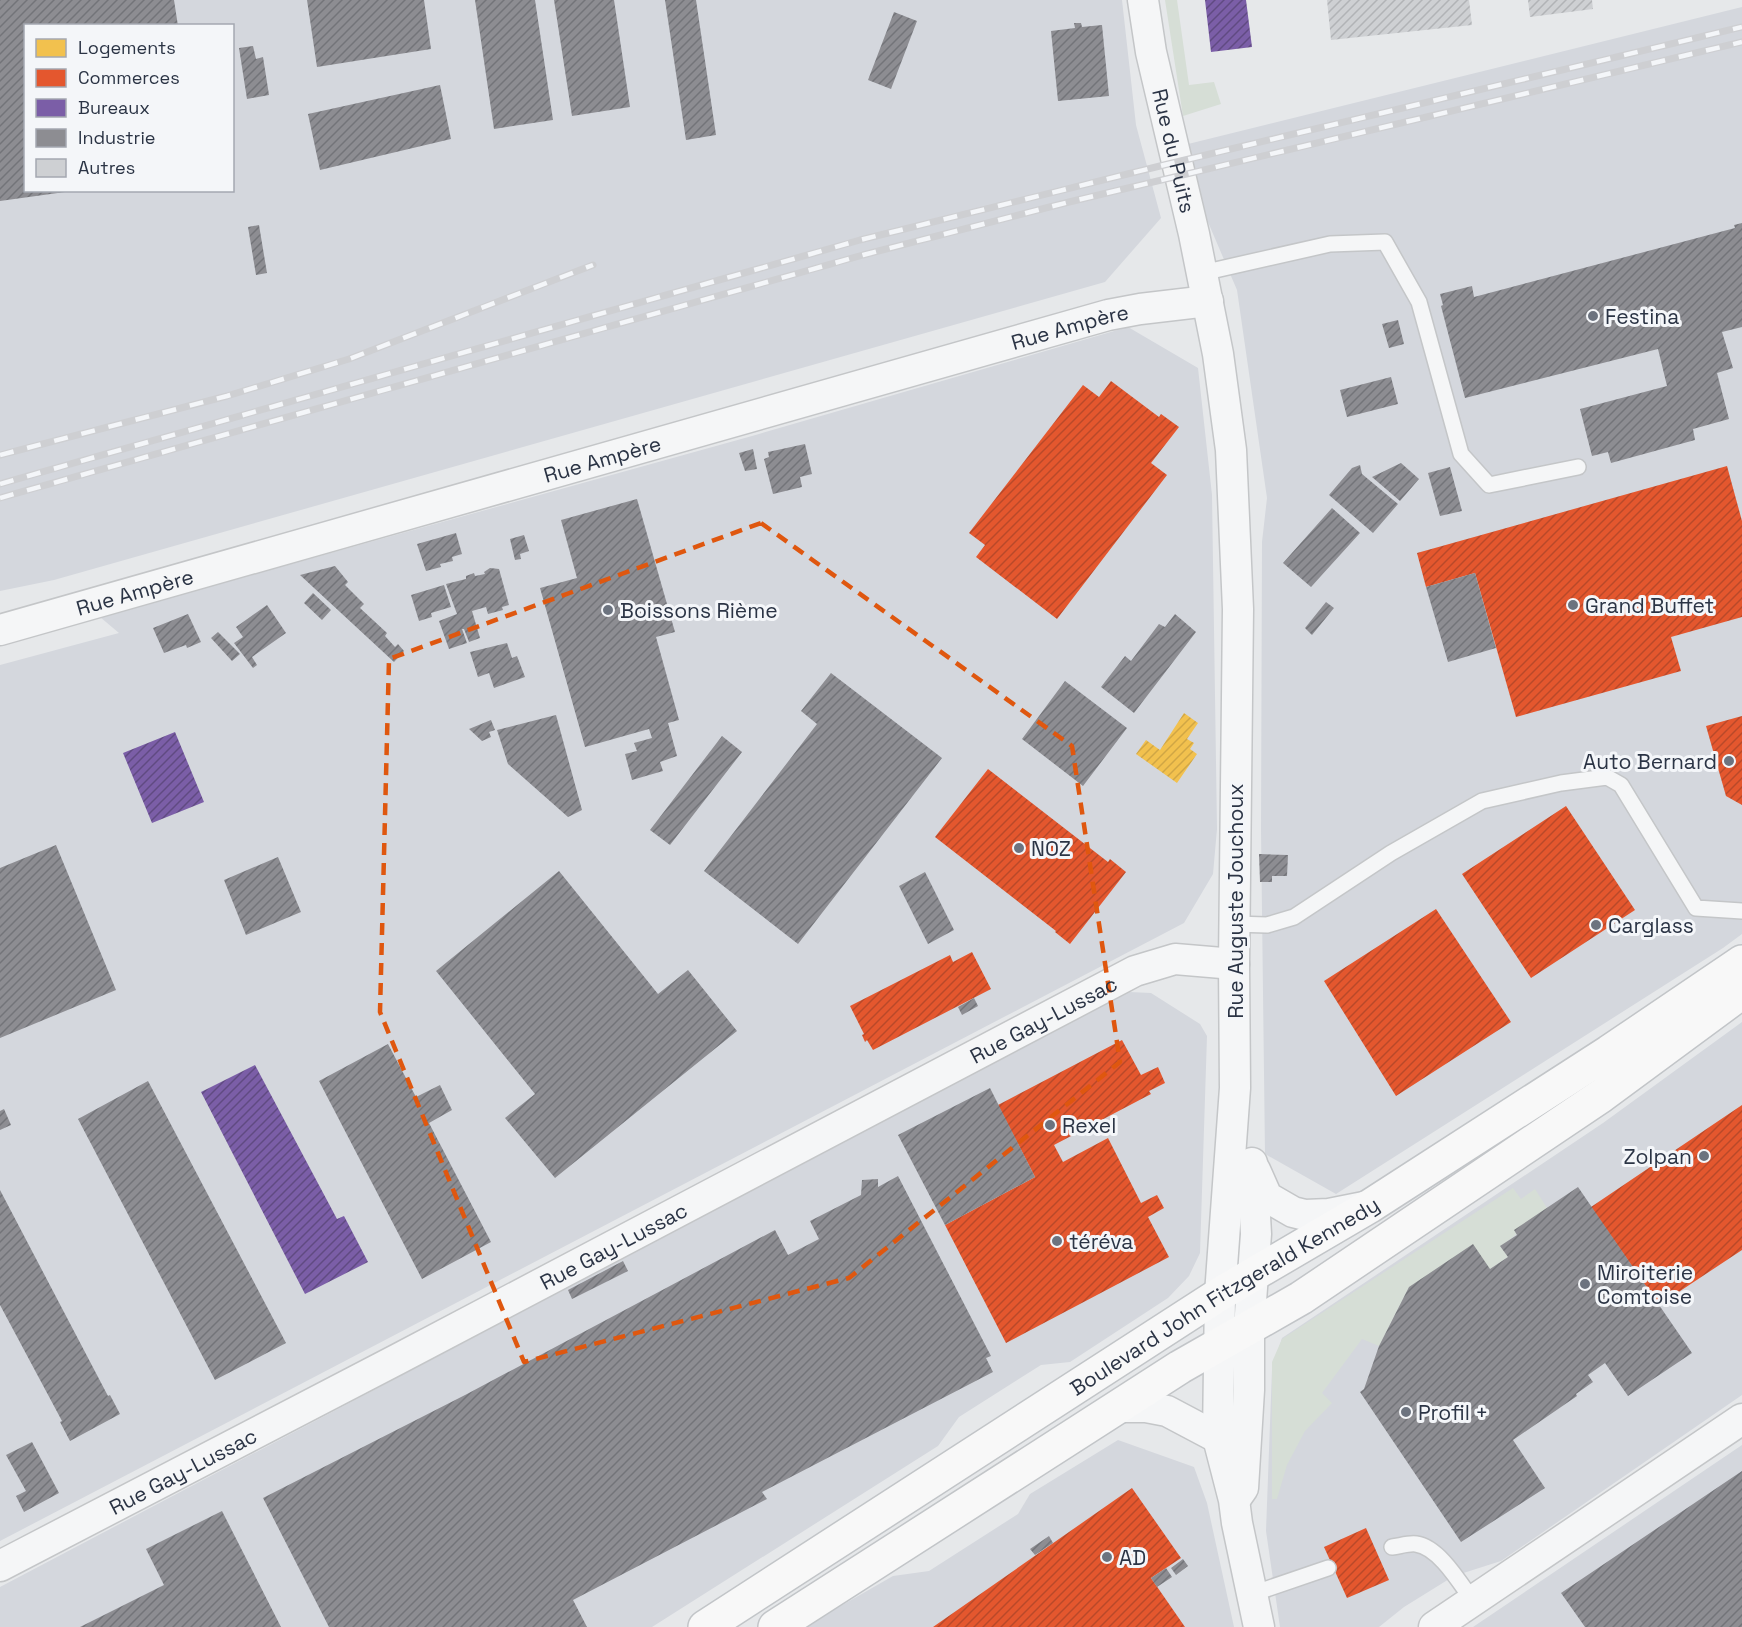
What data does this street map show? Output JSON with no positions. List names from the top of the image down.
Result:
{
  "streets": {
    "main road": ["Boulevard John Fitzgerald Kennedy"],
    "street": [
      "Rue du Puits",
      "Rue Ampère",
      "Rue Auguste Jouchoux",
      "Rue Gay-Lussac"
    ]
  },
  "crossings": [
    ["Rue du Puits", "Rue Ampère"],
    ["Rue du Puits", "Rue Auguste Jouchoux"],
    ["Rue Ampère", "Rue Auguste Jouchoux"],
    ["Rue Auguste Jouchoux", "Rue Gay-Lussac"],
    ["Rue Auguste Jouchoux", "Boulevard John Fitzgerald Kennedy"]
  ],
  "places": [
    "Festina",
    "Grand Buffet",
    "Boissons Rième",
    "Auto Bernard",
    "NOZ",
    "Carglass",
    "Rexel",
    "Zolpan",
    "téréva",
    "Miroiterie Comtoise",
    "Profil +",
    "AD"
  ],
  "legend": [
    "Logements",
    "Commerces",
    "Bureaux",
    "Industrie",
    "Autres"
  ]
}
